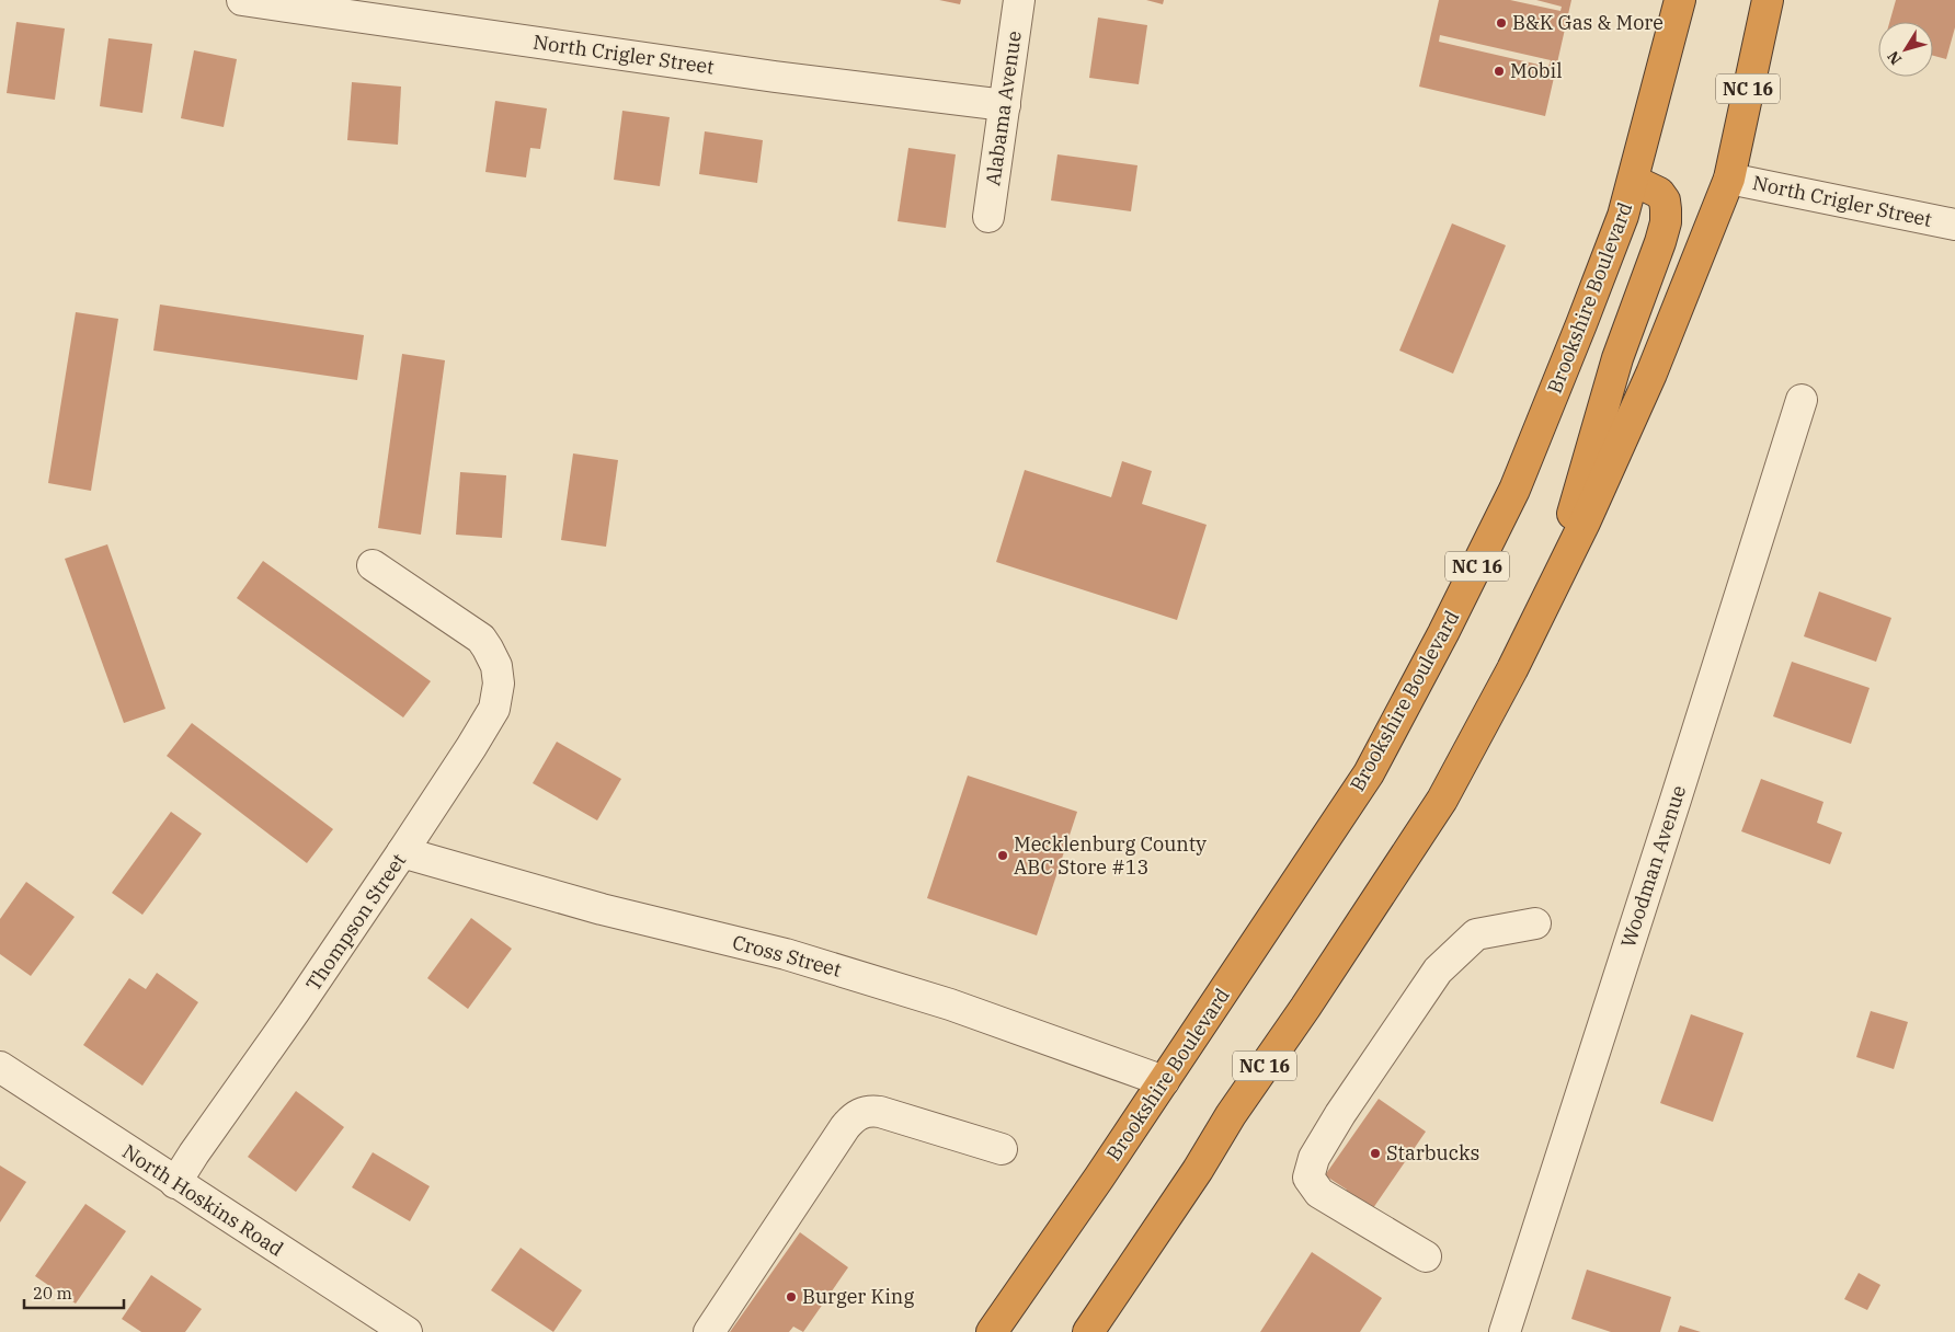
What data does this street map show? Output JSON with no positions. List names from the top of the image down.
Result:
{
  "streets": {
    "highway": ["NC 16", "Brookshire Boulevard"],
    "street": [
      "North Crigler Street",
      "Alabama Avenue",
      "Woodman Avenue",
      "Thompson Street",
      "Cross Street",
      "North Hoskins Road"
    ]
  },
  "crossings": [
    ["North Crigler Street", "NC 16"],
    ["North Crigler Street", "Alabama Avenue"],
    ["Brookshire Boulevard", "Cross Street"],
    ["Thompson Street", "Cross Street"],
    ["Thompson Street", "North Hoskins Road"]
  ],
  "places": [
    "B&K Gas & More",
    "Mobil",
    "Mecklenburg County ABC Store #13",
    "Starbucks",
    "Burger King"
  ],
  "scale_bar": "20 m",
  "north": "bottom left"
}
